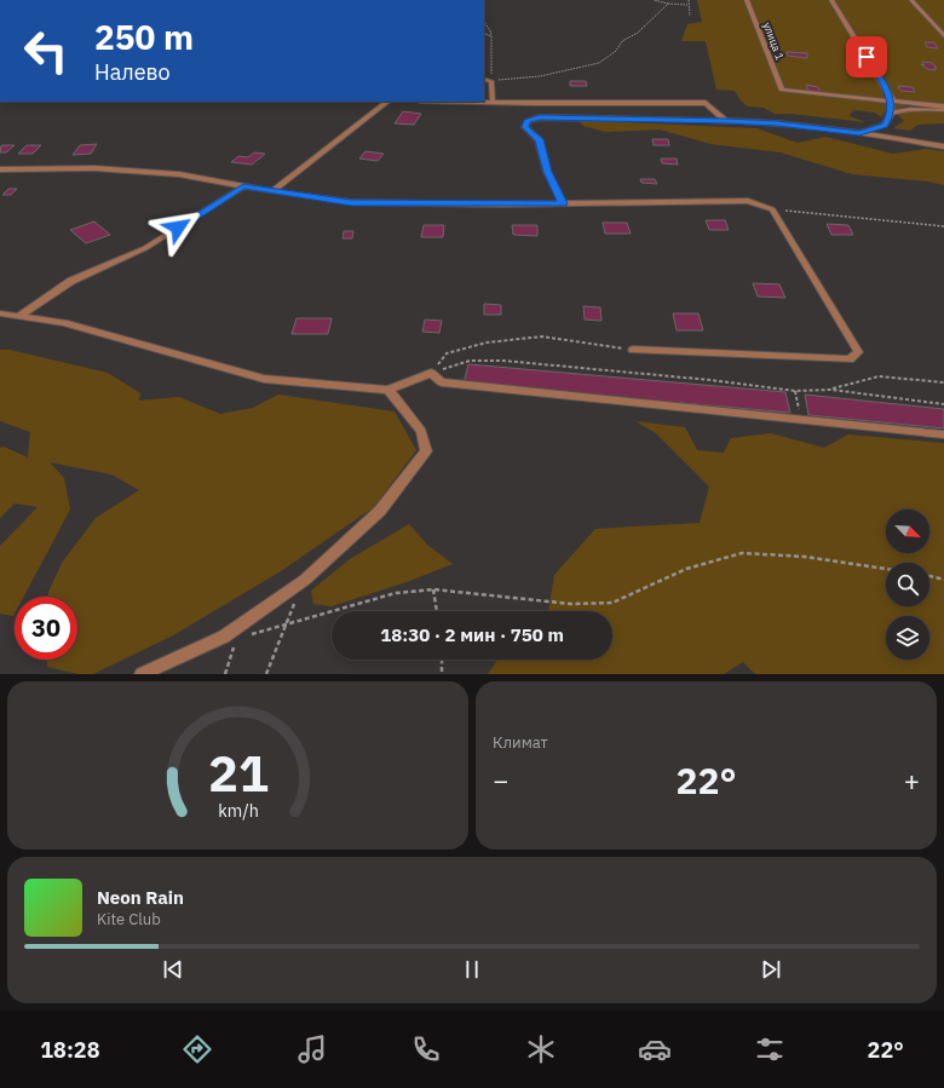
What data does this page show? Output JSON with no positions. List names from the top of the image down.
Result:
{
  "streets": {
    "street": ["улица 1"]
  },
  "north": "bottom right",
  "page": {
    "turn": ["250 m", "Налево"],
    "limit": "30",
    "trip": "18:30 · 2 мин · 750 m",
    "tile": "Климат",
    "heat": ["−", "22°", "+"],
    "song": ["Neon Rain", "Kite Club"],
    "tabs": ["18:28", "22°"],
    "gauge": ["21", "km/h"]
  }
}
